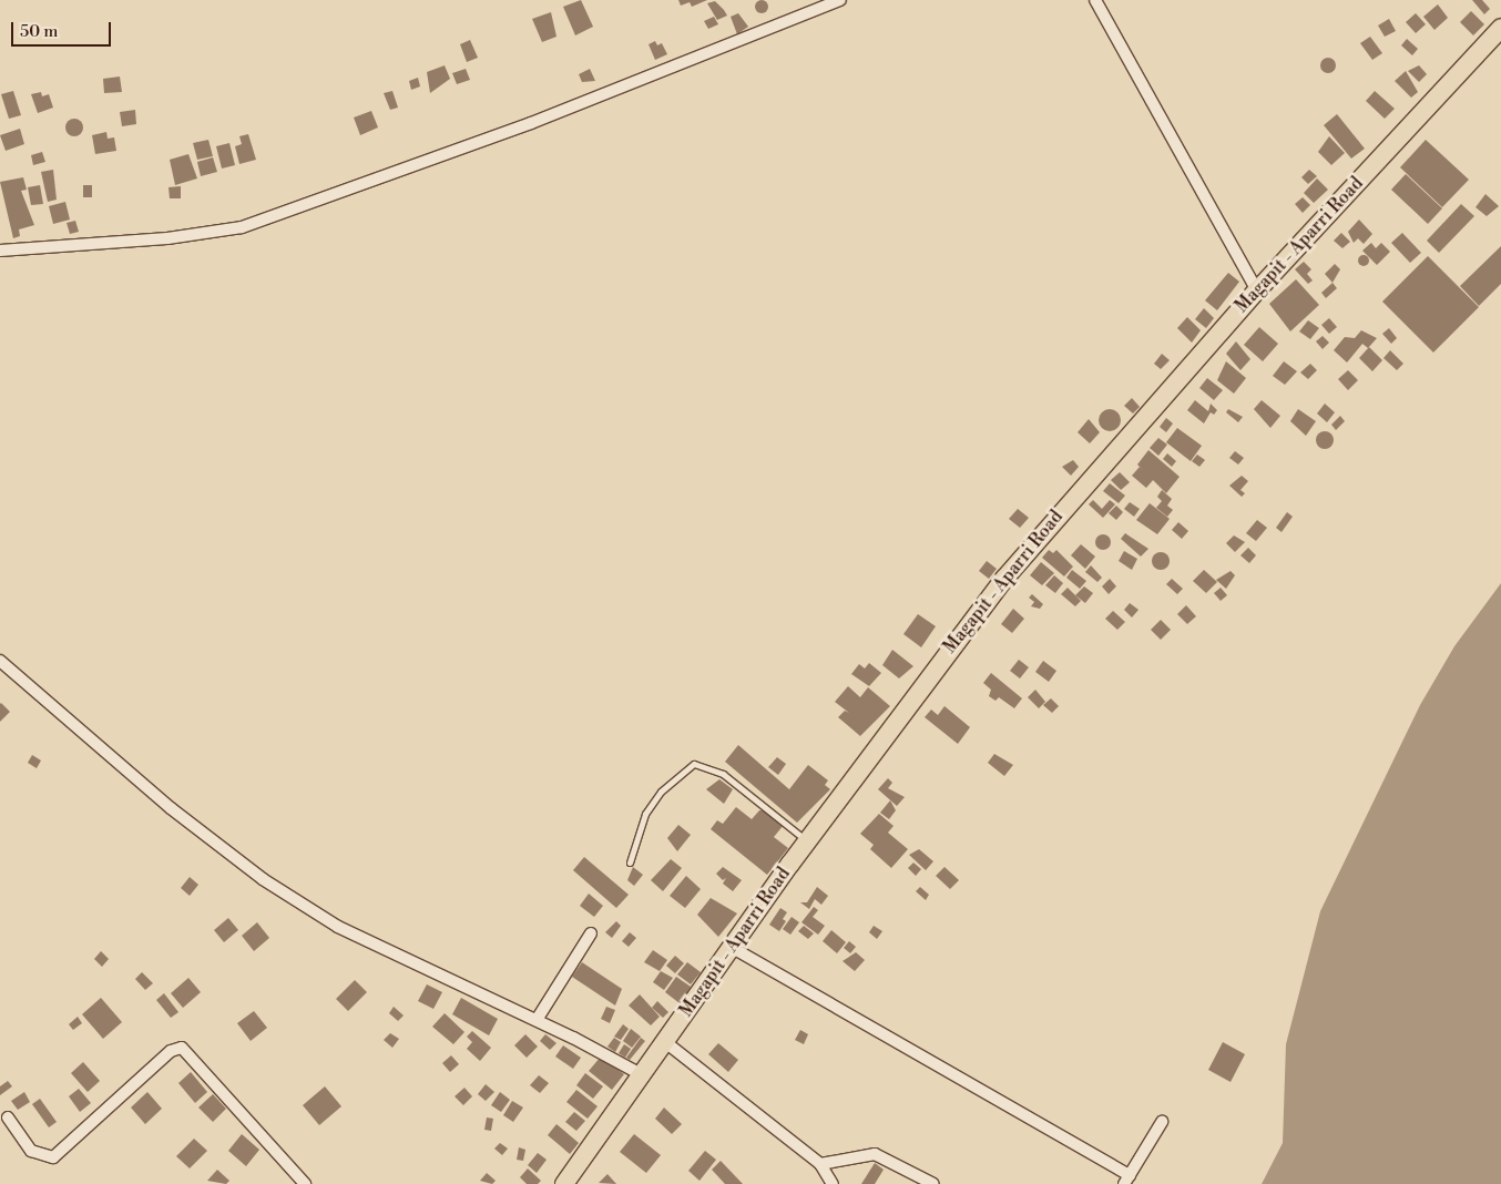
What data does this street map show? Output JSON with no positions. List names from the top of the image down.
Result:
{
  "streets": {
    "main road": ["Magapit - Aparri Road"]
  },
  "scale_bar": "50 m"
}
